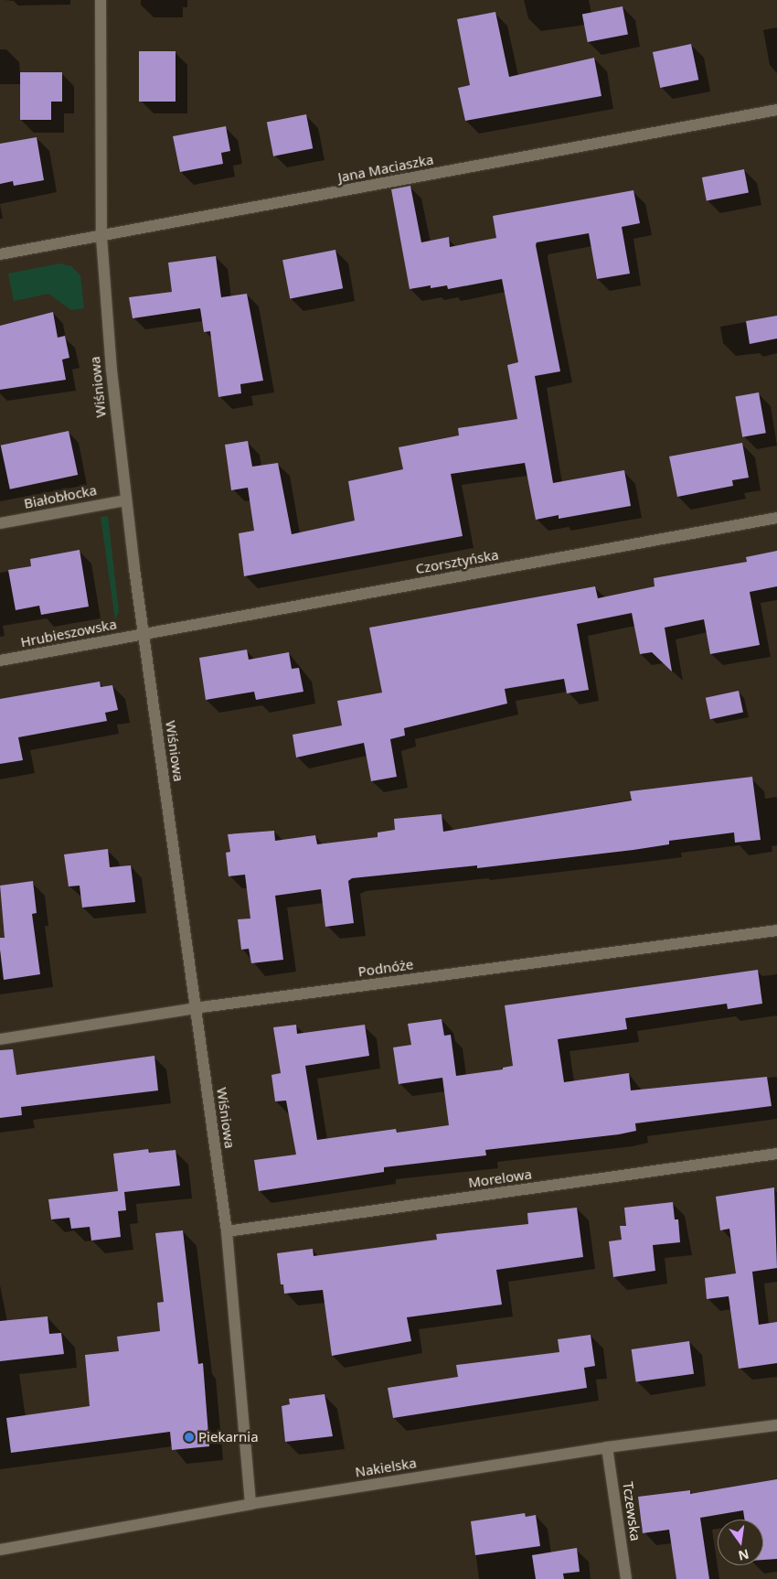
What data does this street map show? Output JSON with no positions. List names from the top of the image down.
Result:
{
  "streets": {
    "street": [
      "Jana Maciaszka",
      "Wiśniowa",
      "Białobłocka",
      "Czorsztyńska",
      "Hrubieszowska",
      "Podnóże",
      "Morelowa",
      "Nakielska",
      "Tczewska"
    ]
  },
  "crossings": [
    ["Jana Maciaszka", "Wiśniowa"],
    ["Wiśniowa", "Białobłocka"],
    ["Wiśniowa", "Czorsztyńska"],
    ["Wiśniowa", "Hrubieszowska"],
    ["Wiśniowa", "Podnóże"],
    ["Wiśniowa", "Morelowa"],
    ["Wiśniowa", "Nakielska"],
    ["Czorsztyńska", "Hrubieszowska"],
    ["Nakielska", "Tczewska"]
  ],
  "places": ["Piekarnia"],
  "north": "bottom"
}
